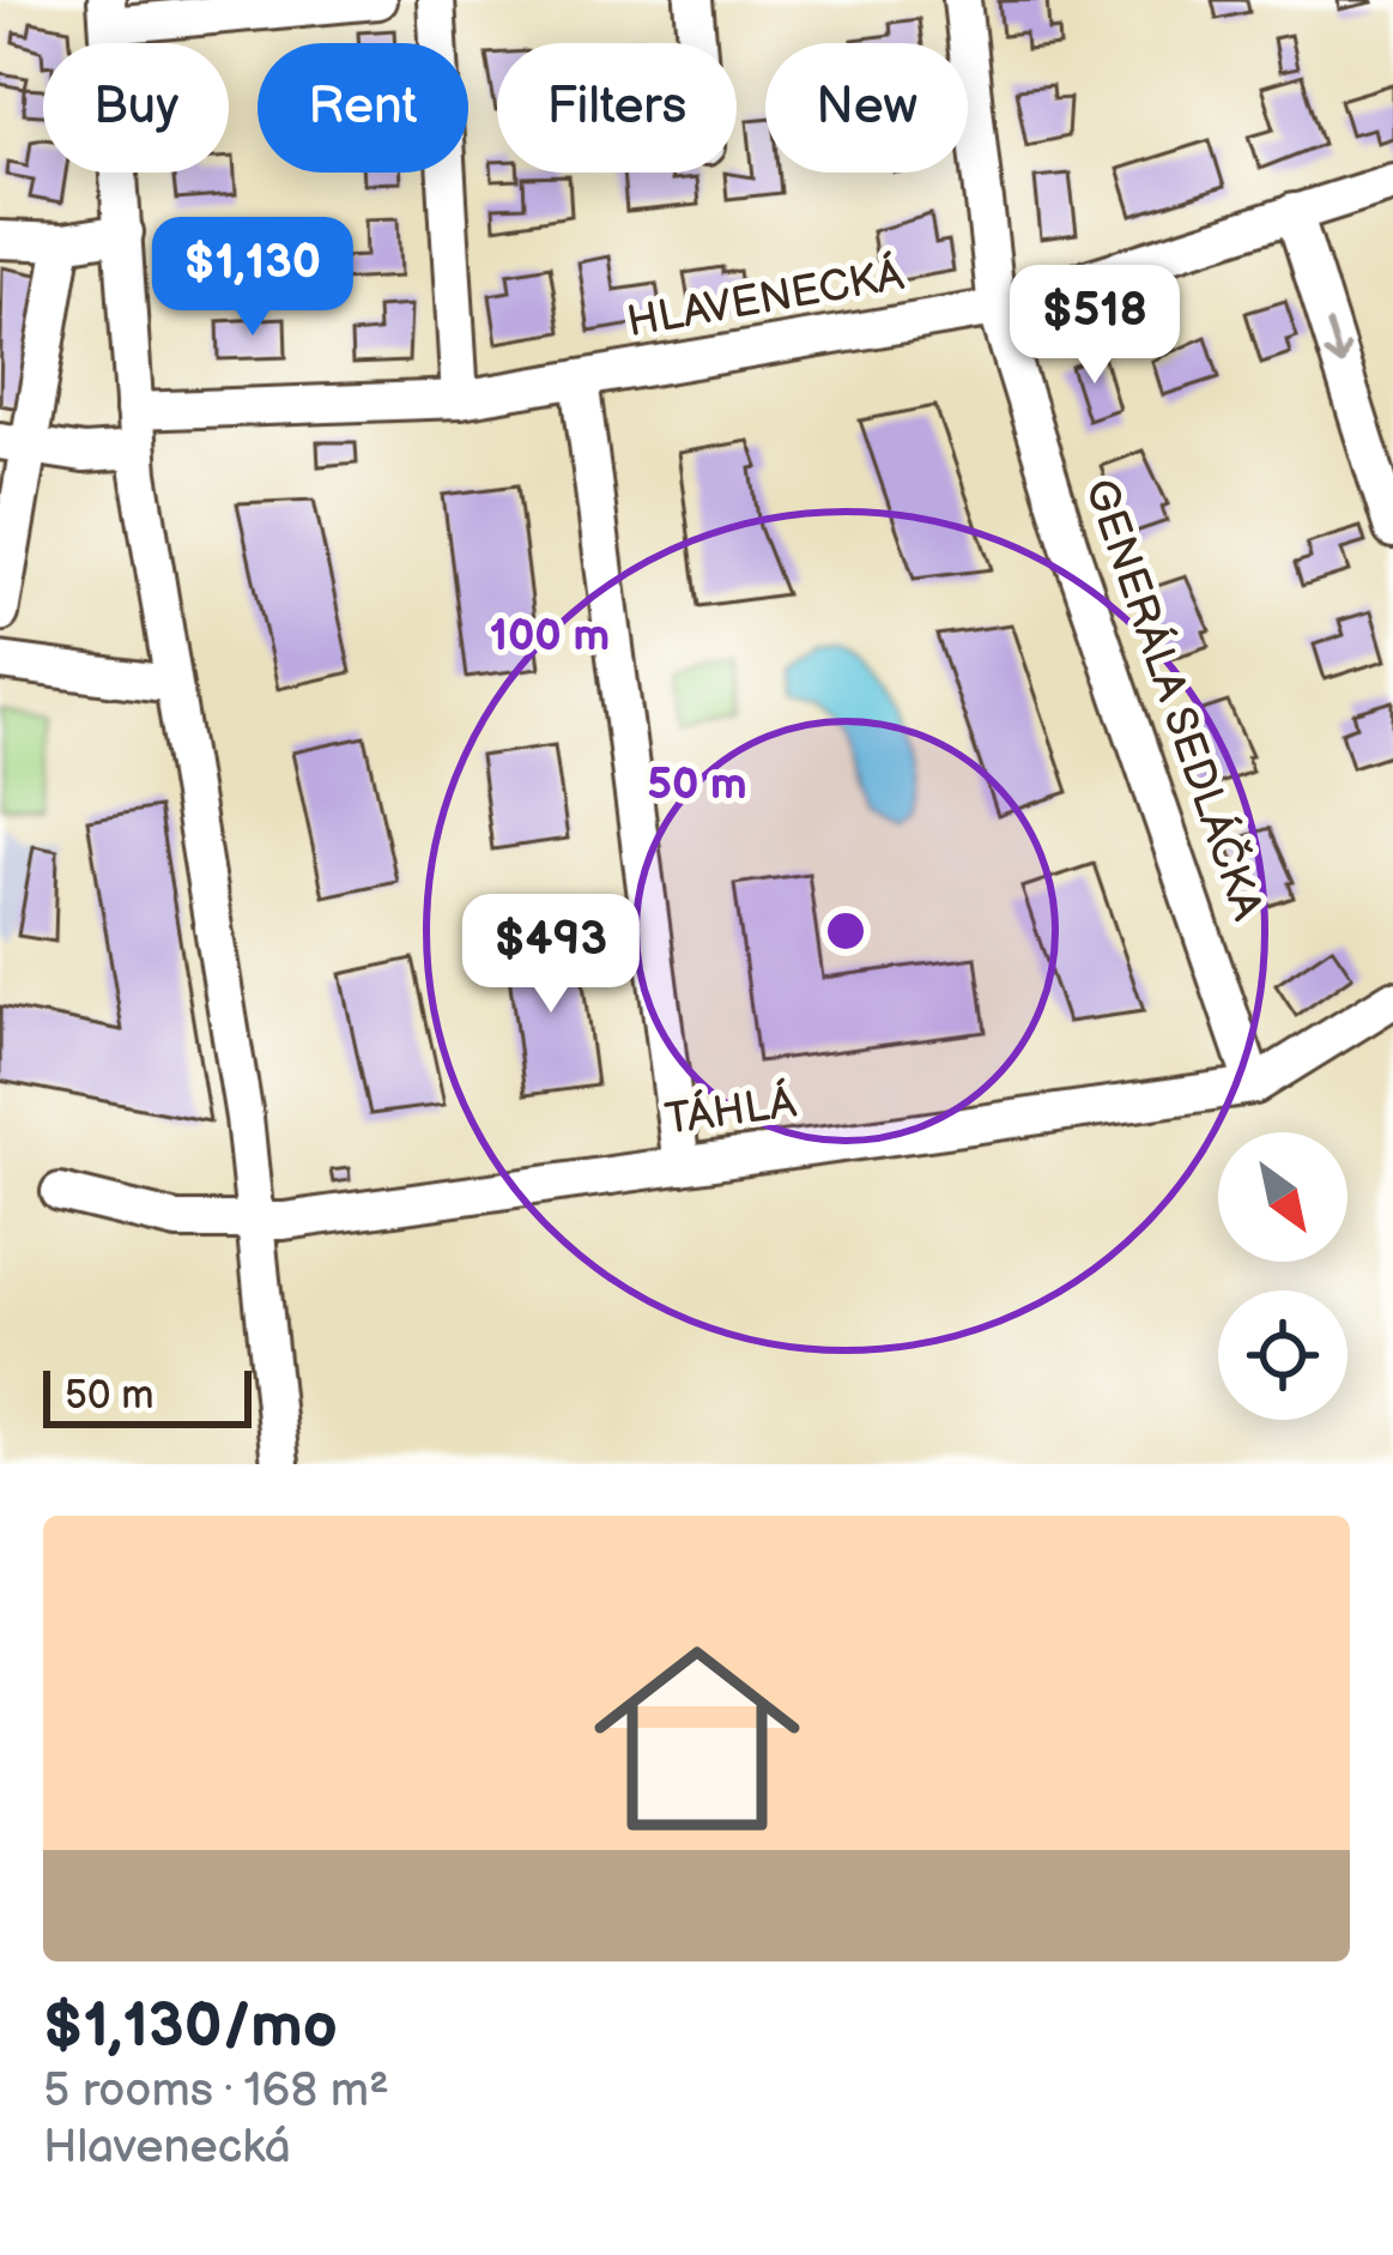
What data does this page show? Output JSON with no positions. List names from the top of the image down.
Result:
{
  "streets": {
    "street": ["HLAVENECKÁ", "GENERÁLA SEDLÁČKA", "TÁHLÁ"]
  },
  "crossings": [
    ["HLAVENECKÁ", "GENERÁLA SEDLÁČKA"],
    ["GENERÁLA SEDLÁČKA", "TÁHLÁ"]
  ],
  "scale_bar": "50 m",
  "north": "bottom right",
  "page": {
    "chip": [
      "Buy",
      "Rent",
      "Filters",
      "New"
    ],
    "price": ["$1,130", "$518", "$493"],
    "scale": "50 m",
    "list": [
      {
        "name": "$1,130/mo",
        "note": "5 rooms · 168 m² · Hlavenecká"
      }
    ]
  },
  "rings": ["100 m", "50 m"]
}
